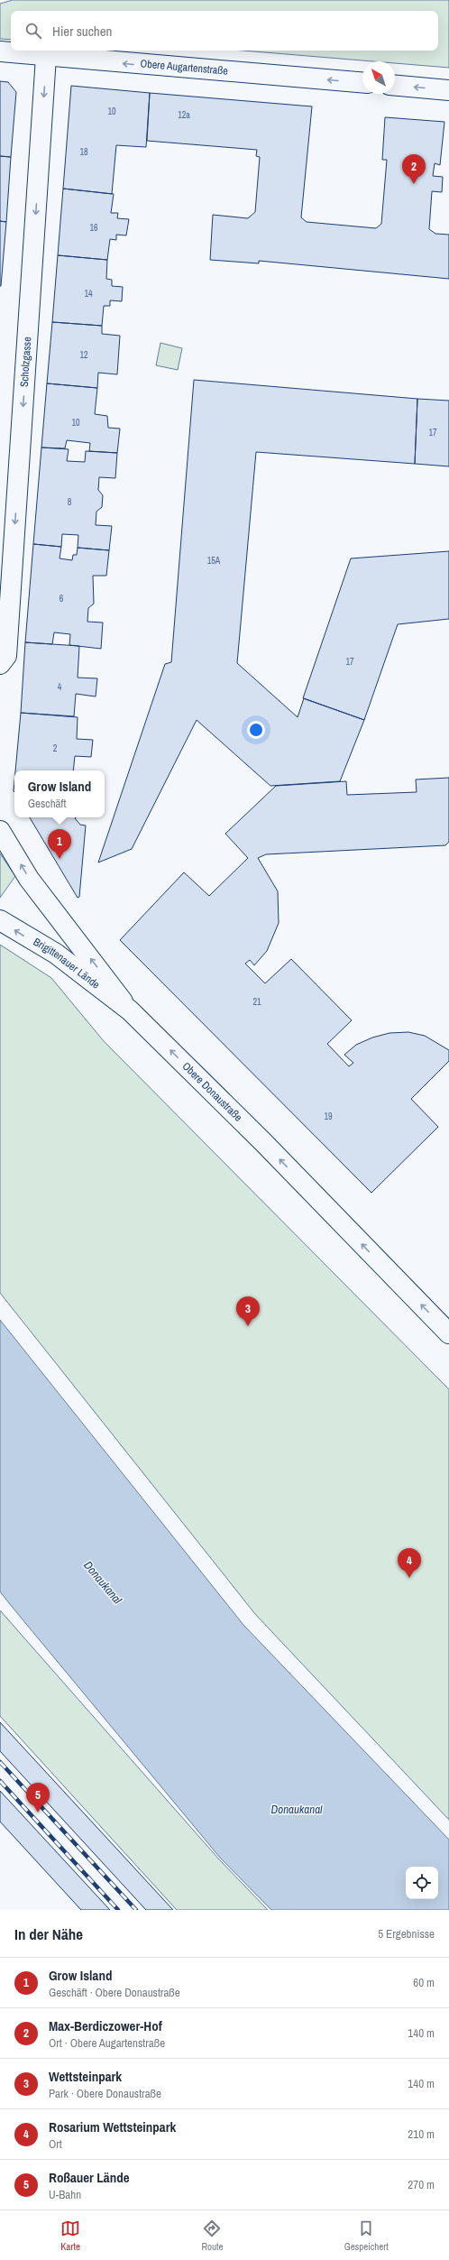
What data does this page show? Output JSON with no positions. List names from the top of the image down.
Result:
{
  "streets": {
    "street": [
      "Obere Augartenstraße",
      "Scholzgasse",
      "Brigittenauer Lände",
      "Obere Donaustraße"
    ]
  },
  "crossings": [
    ["Obere Augartenstraße", "Scholzgasse"],
    ["Brigittenauer Lände", "Obere Donaustraße"]
  ],
  "one_way": [
    "Obere Augartenstraße",
    "Scholzgasse",
    "Brigittenauer Lände",
    "Obere Donaustraße"
  ],
  "water": ["Donaukanal"],
  "house_numbers": [
    "10",
    "12a",
    "18",
    "16",
    "14",
    "12",
    "10",
    "17",
    "8",
    "15A",
    "6",
    "17",
    "4",
    "2",
    "21",
    "19"
  ],
  "north": "top left",
  "page": {
    "search": "Hier suchen",
    "pins": [
      "2",
      "1",
      "3",
      "4",
      "5"
    ],
    "popup": ["Grow Island", "Geschäft"],
    "heading": ["In der Nähe", "5 Ergebnisse"],
    "list": [
      {
        "mark": "1",
        "name": "Grow Island",
        "note": "Geschäft · Obere Donaustraße",
        "value": "60 m"
      },
      {
        "mark": "2",
        "name": "Max-Berdiczower-Hof",
        "note": "Ort · Obere Augartenstraße",
        "value": "140 m"
      },
      {
        "mark": "3",
        "name": "Wettsteinpark",
        "note": "Park · Obere Donaustraße",
        "value": "140 m"
      },
      {
        "mark": "4",
        "name": "Rosarium Wettsteinpark",
        "note": "Ort",
        "value": "210 m"
      },
      {
        "mark": "5",
        "name": "Roßauer Lände",
        "note": "U-Bahn",
        "value": "270 m"
      }
    ],
    "nav": ["Karte", "Route", "Gespeichert"]
  }
}
